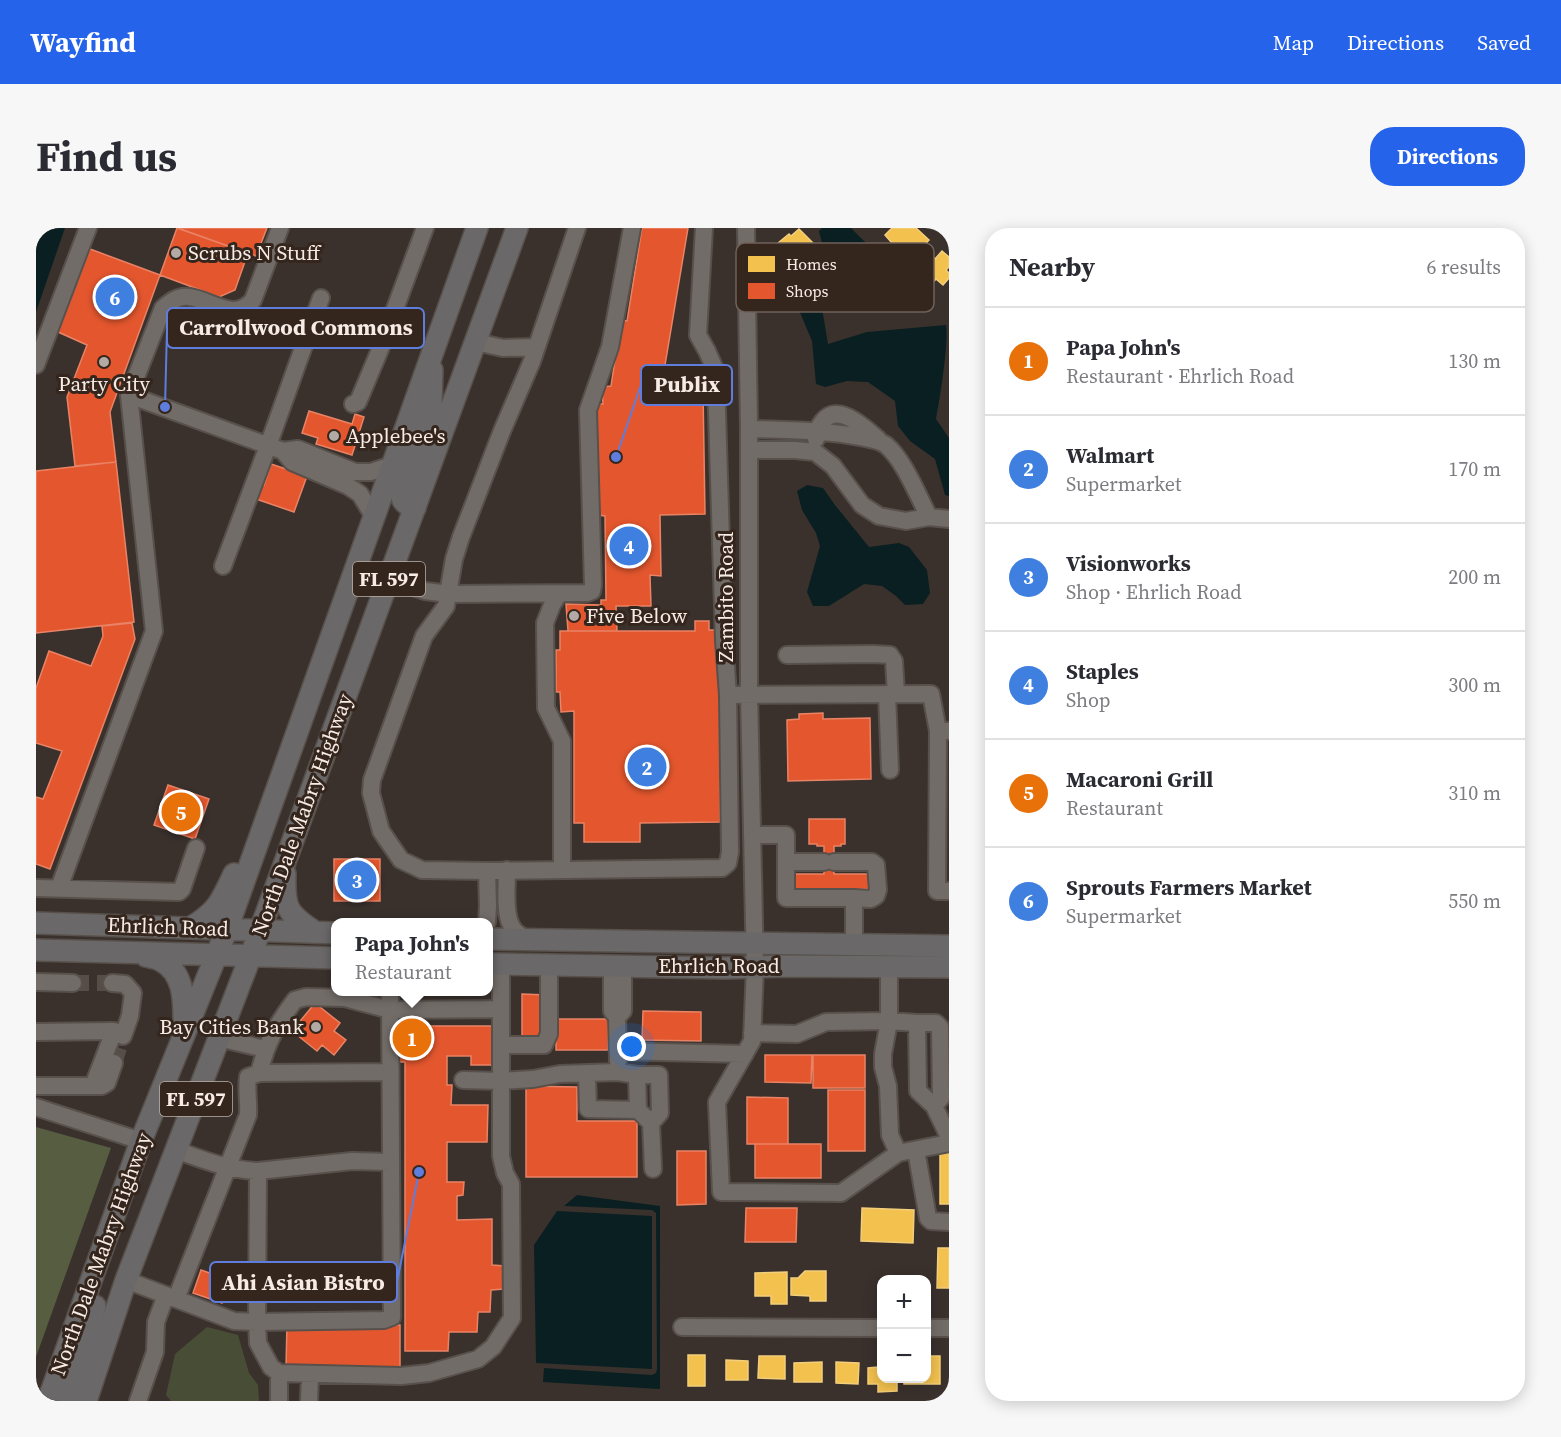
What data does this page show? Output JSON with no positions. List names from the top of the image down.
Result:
{
  "streets": {
    "main road": ["FL 597", "North Dale Mabry Highway", "Ehrlich Road"],
    "street": ["Zambito Road"]
  },
  "crossings": [
    ["Zambito Road", "Ehrlich Road"],
    ["North Dale Mabry Highway", "Ehrlich Road"]
  ],
  "places": [
    "Scrubs N Stuff",
    "Party City",
    "Carrollwood Commons",
    "Applebee's",
    "Publix",
    "Five Below",
    "Bay Cities Bank",
    "Ahi Asian Bistro"
  ],
  "legend": ["Homes", "Shops"],
  "page": {
    "header": "Wayfind",
    "nav": ["Map", "Directions", "Saved"],
    "title": "Find us",
    "buttons": "Directions",
    "heading": ["Nearby", "6 results"],
    "pins": [
      "6",
      "4",
      "2",
      "5",
      "3",
      "1"
    ],
    "list": [
      {
        "mark": "1",
        "name": "Papa John's",
        "note": "Restaurant · Ehrlich Road",
        "value": "130 m"
      },
      {
        "mark": "2",
        "name": "Walmart",
        "note": "Supermarket",
        "value": "170 m"
      },
      {
        "mark": "3",
        "name": "Visionworks",
        "note": "Shop · Ehrlich Road",
        "value": "200 m"
      },
      {
        "mark": "4",
        "name": "Staples",
        "note": "Shop",
        "value": "300 m"
      },
      {
        "mark": "5",
        "name": "Macaroni Grill",
        "note": "Restaurant",
        "value": "310 m"
      },
      {
        "mark": "6",
        "name": "Sprouts Farmers Market",
        "note": "Supermarket",
        "value": "550 m"
      }
    ],
    "popup": ["Papa John's", "Restaurant"],
    "map_buttons": ["+", "−"]
  }
}
